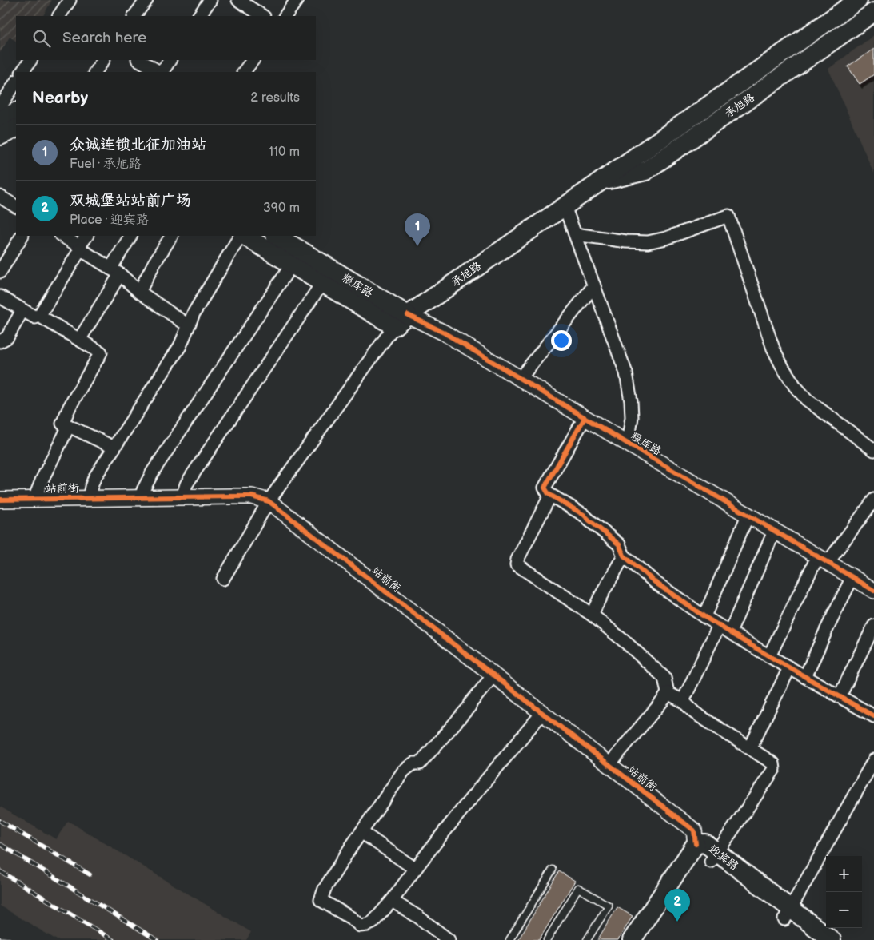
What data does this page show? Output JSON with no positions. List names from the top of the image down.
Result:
{
  "streets": {
    "main road": ["承旭路", "粮库路", "迎宾路"],
    "street": ["站前街"]
  },
  "crossings": [
    ["承旭路", "粮库路"],
    ["站前街", "迎宾路"]
  ],
  "page": {
    "search": "Search here",
    "heading": ["Nearby", "2 results"],
    "list": [
      {
        "mark": "1",
        "name": "众诚连锁北征加油站",
        "note": "Fuel · 承旭路",
        "value": "110 m"
      },
      {
        "mark": "2",
        "name": "双城堡站站前广场",
        "note": "Place · 迎宾路",
        "value": "390 m"
      }
    ],
    "pins": ["1", "2"],
    "map_buttons": ["+", "−"]
  }
}
